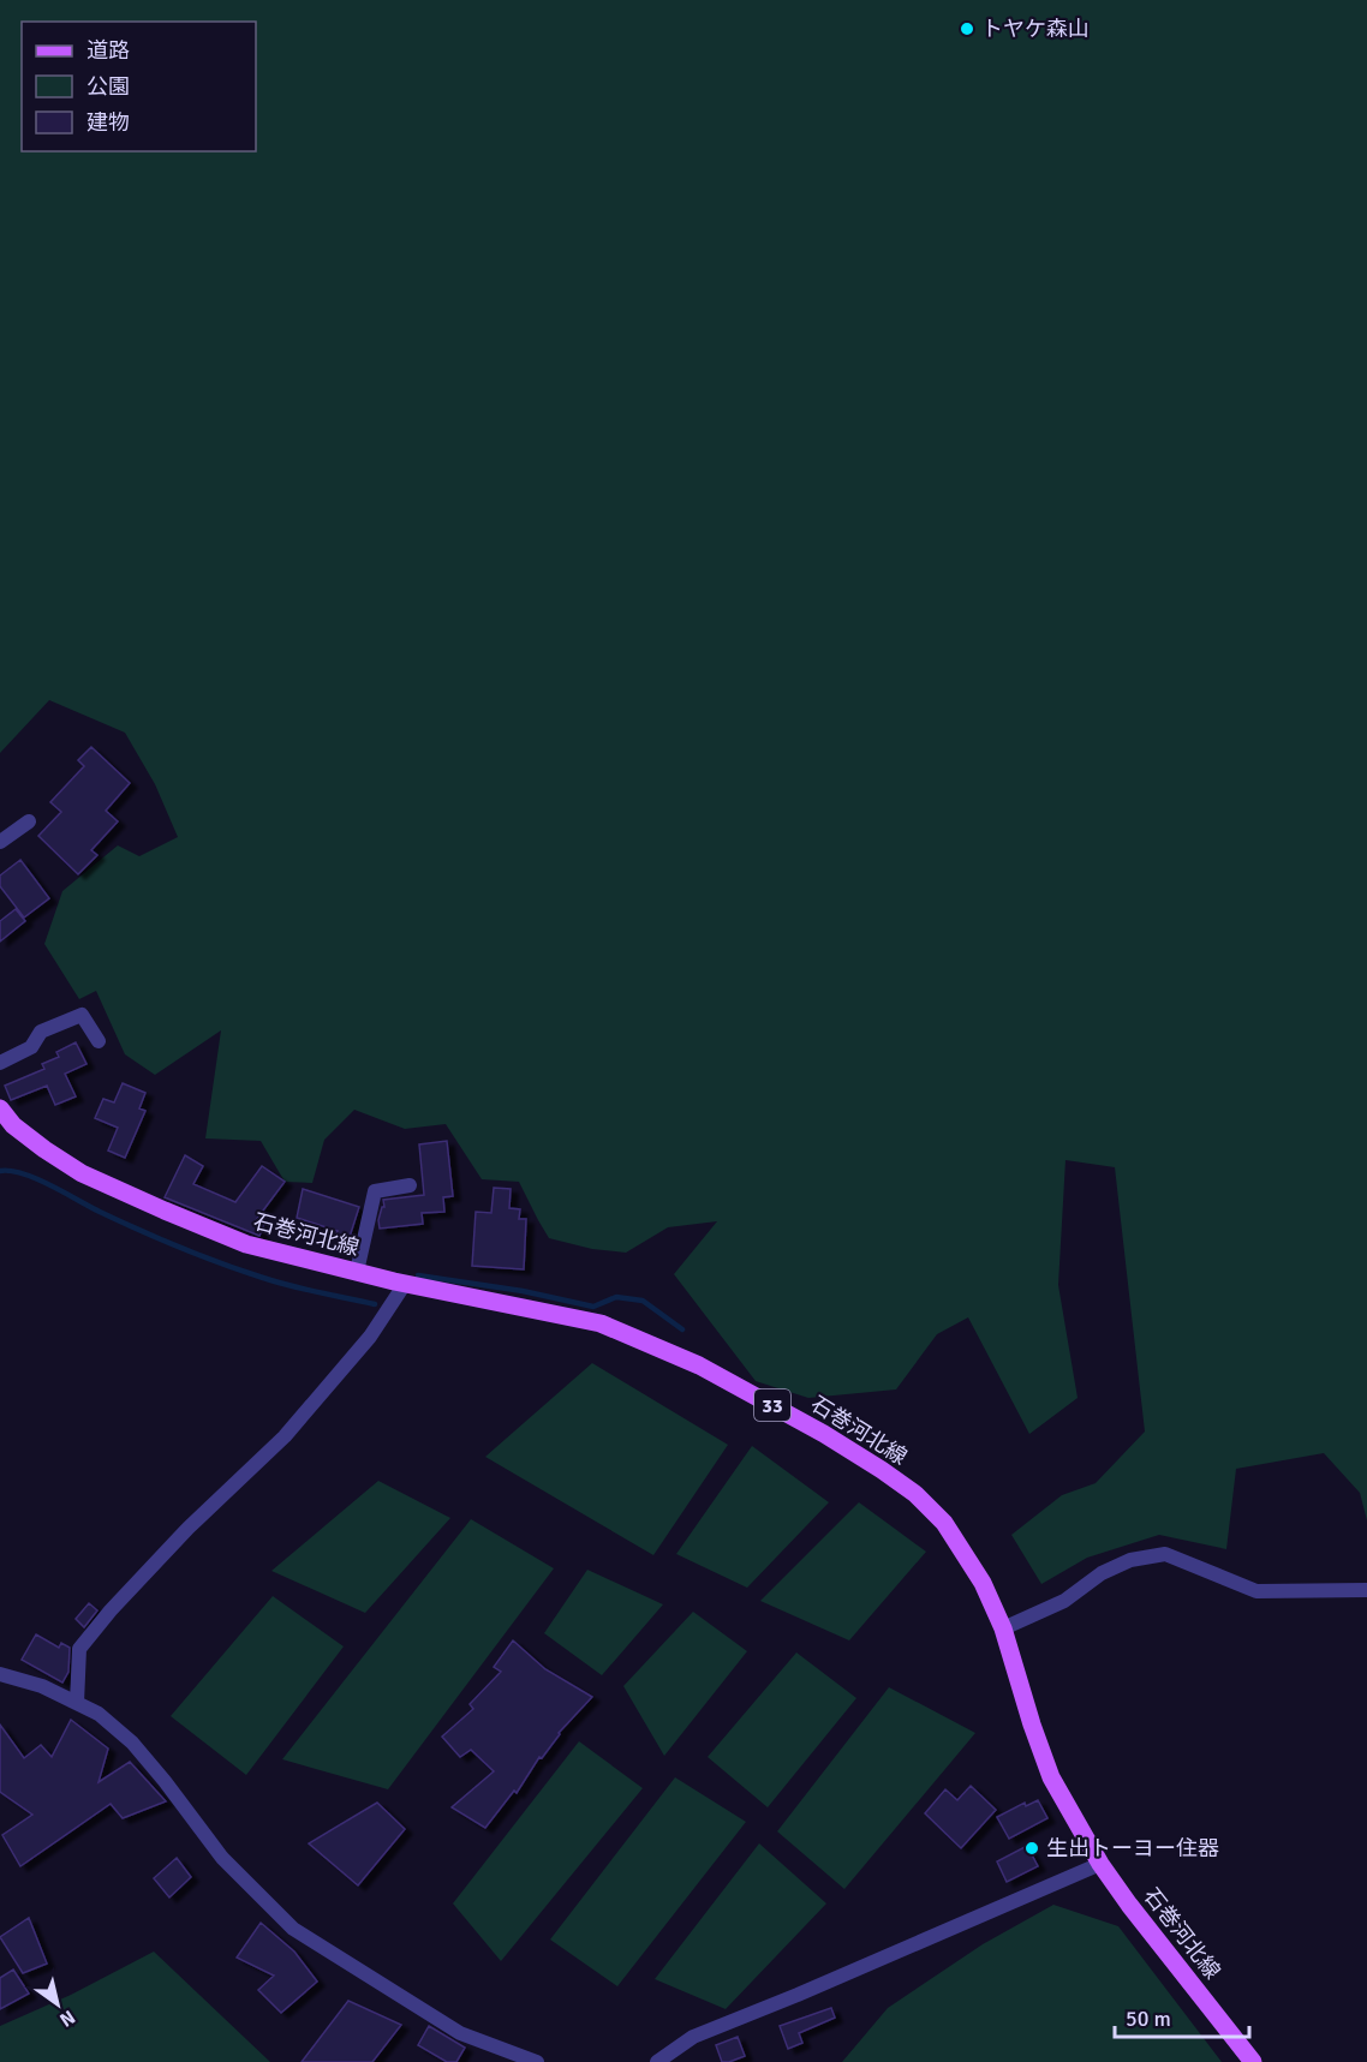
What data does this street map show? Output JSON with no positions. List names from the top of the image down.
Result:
{
  "streets": {
    "main road": ["石巻河北線", "33"]
  },
  "places": ["トヤケ森山", "生出トーヨー住器"],
  "legend": ["道路", "公園", "建物"],
  "scale_bar": "50 m",
  "north": "bottom right"
}
